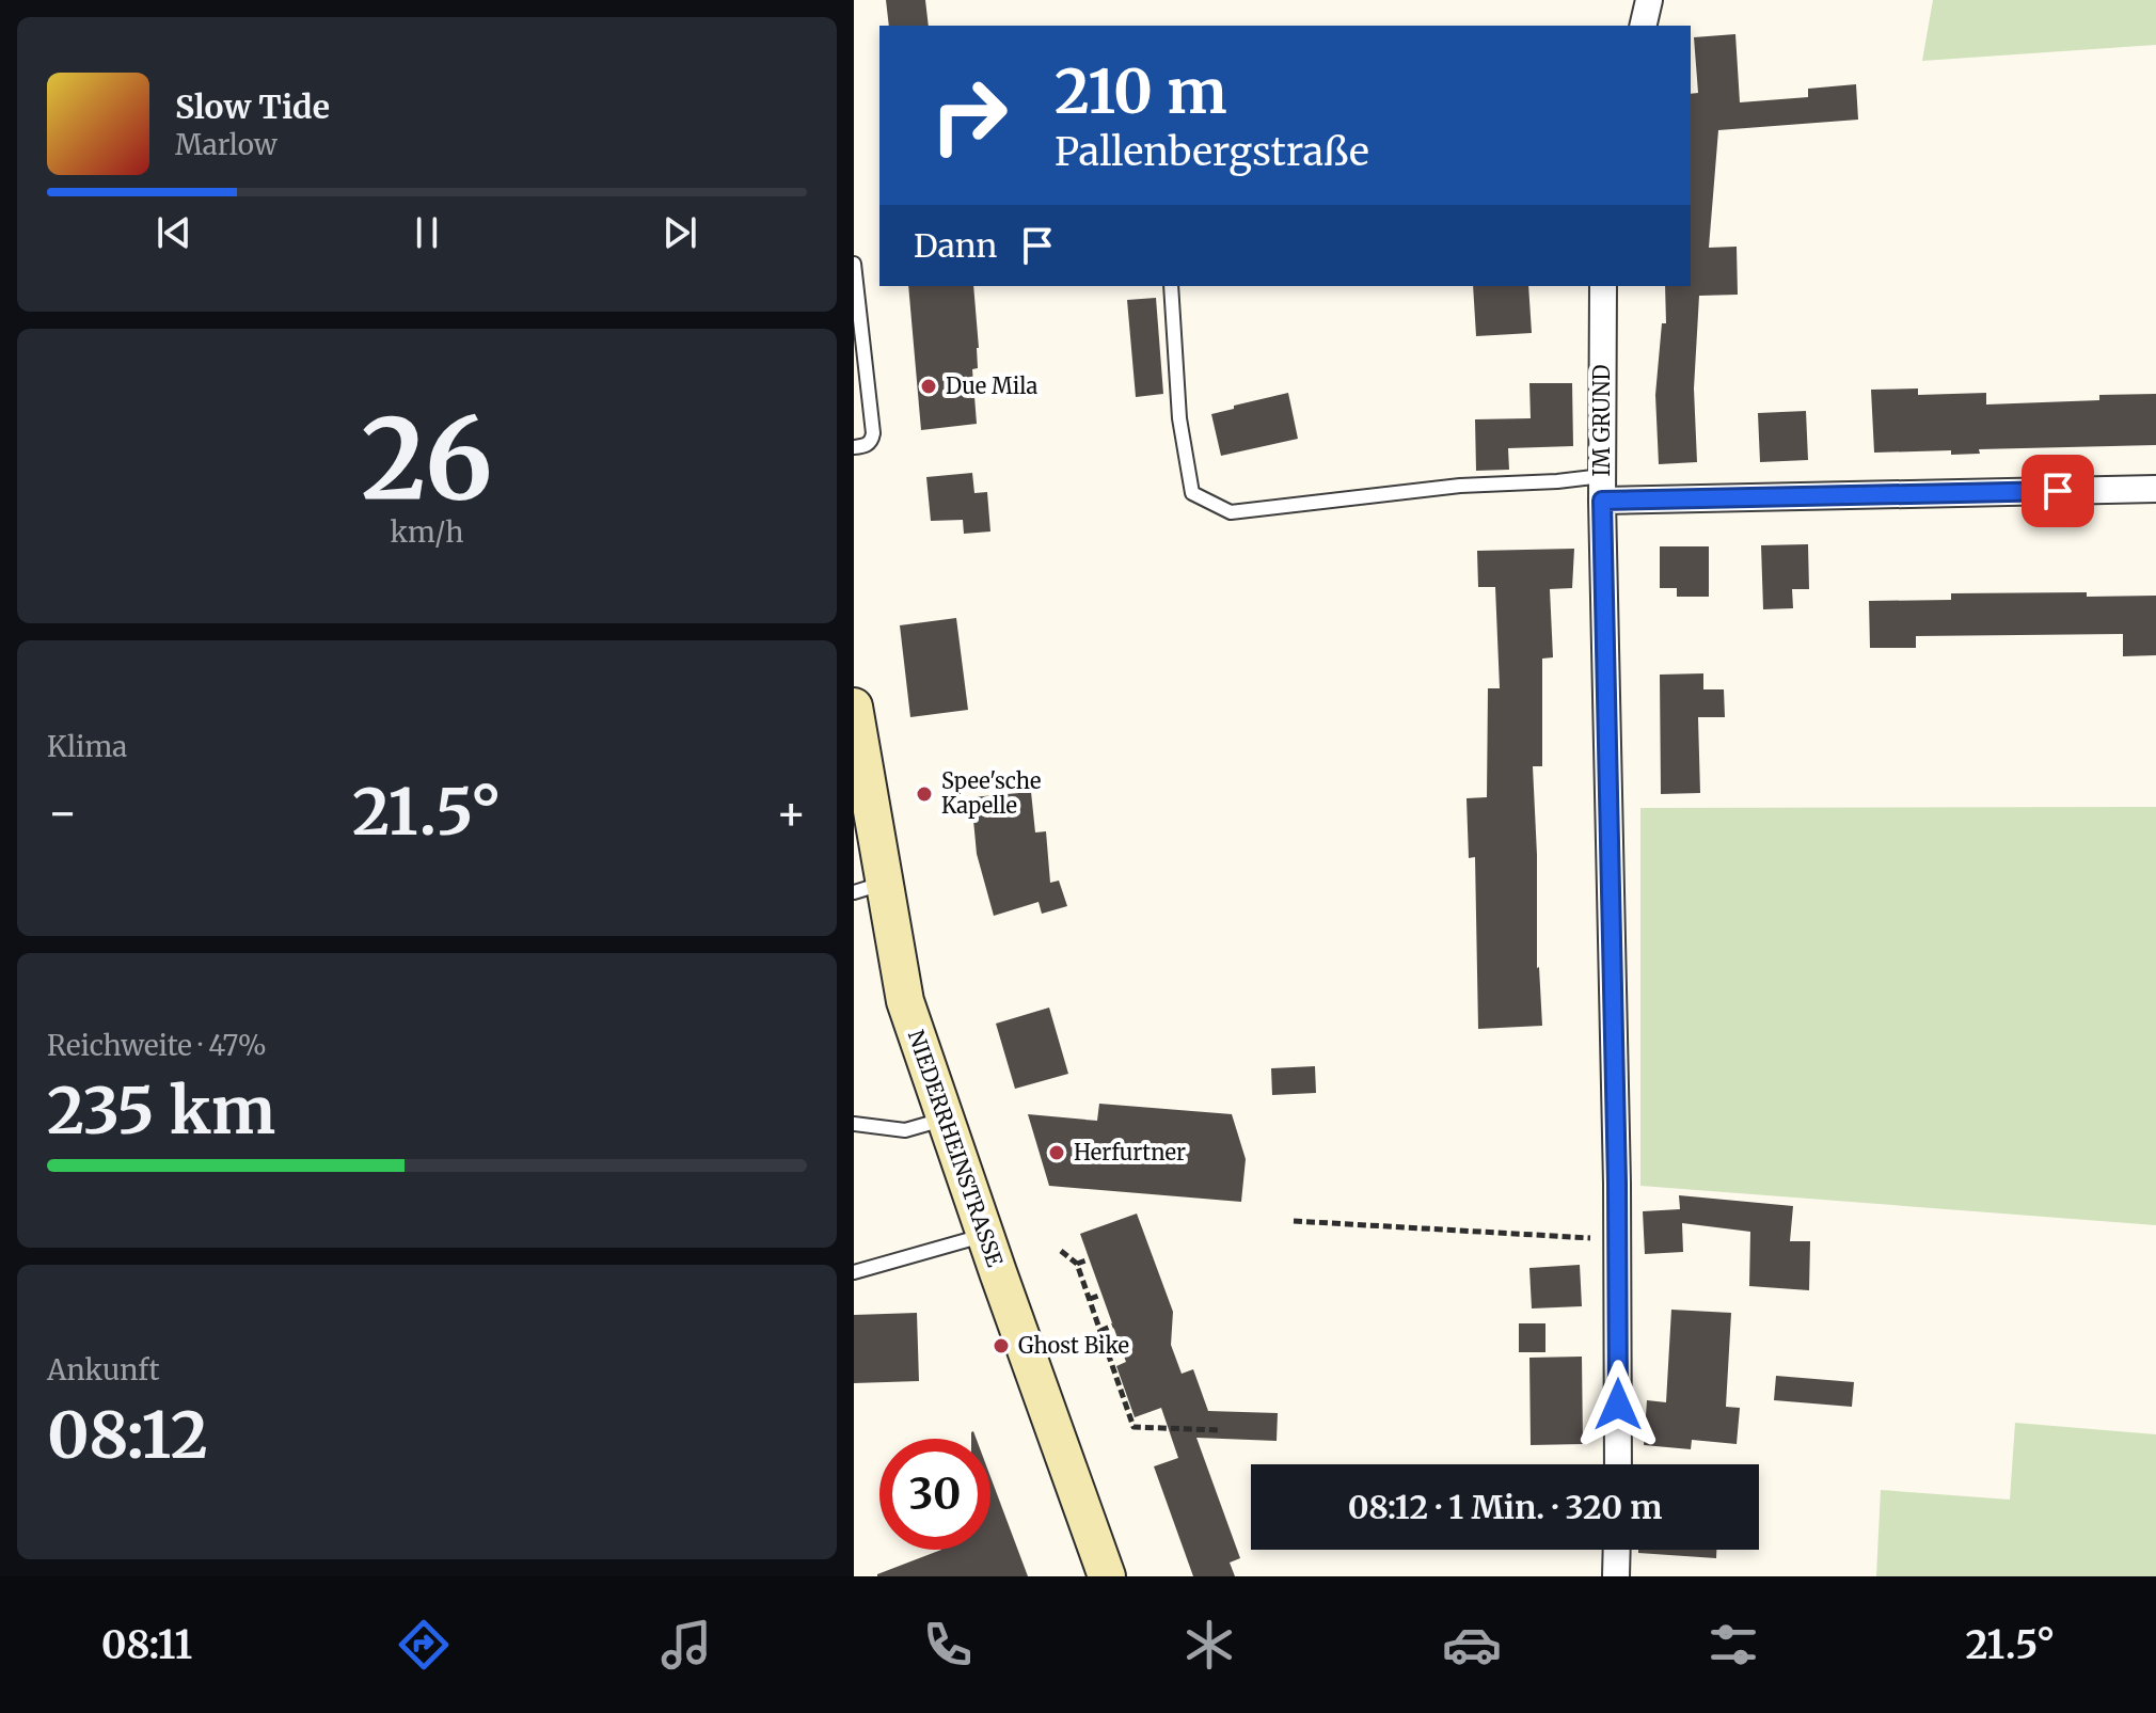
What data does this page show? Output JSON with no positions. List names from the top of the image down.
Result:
{
  "streets": {
    "street": ["IM GRUND", "NIEDERRHEINSTRASSE"]
  },
  "places": [
    "Due Mila",
    "Spee'sche Kapelle",
    "Herfurtner",
    "Ghost Bike"
  ],
  "page": {
    "turn": ["210 m", "Pallenbergstraße"],
    "song": ["Slow Tide", "Marlow"],
    "then": "Dann",
    "tile": [
      ["26", "km/h"],
      "Klima",
      ["Reichweite · 47%", "235 km"],
      ["Ankunft", "08:12"]
    ],
    "heat": ["−", "21.5°", "+"],
    "limit": "30",
    "trip": "08:12 · 1 Min. · 320 m",
    "tabs": ["08:11", "21.5°"]
  }
}
